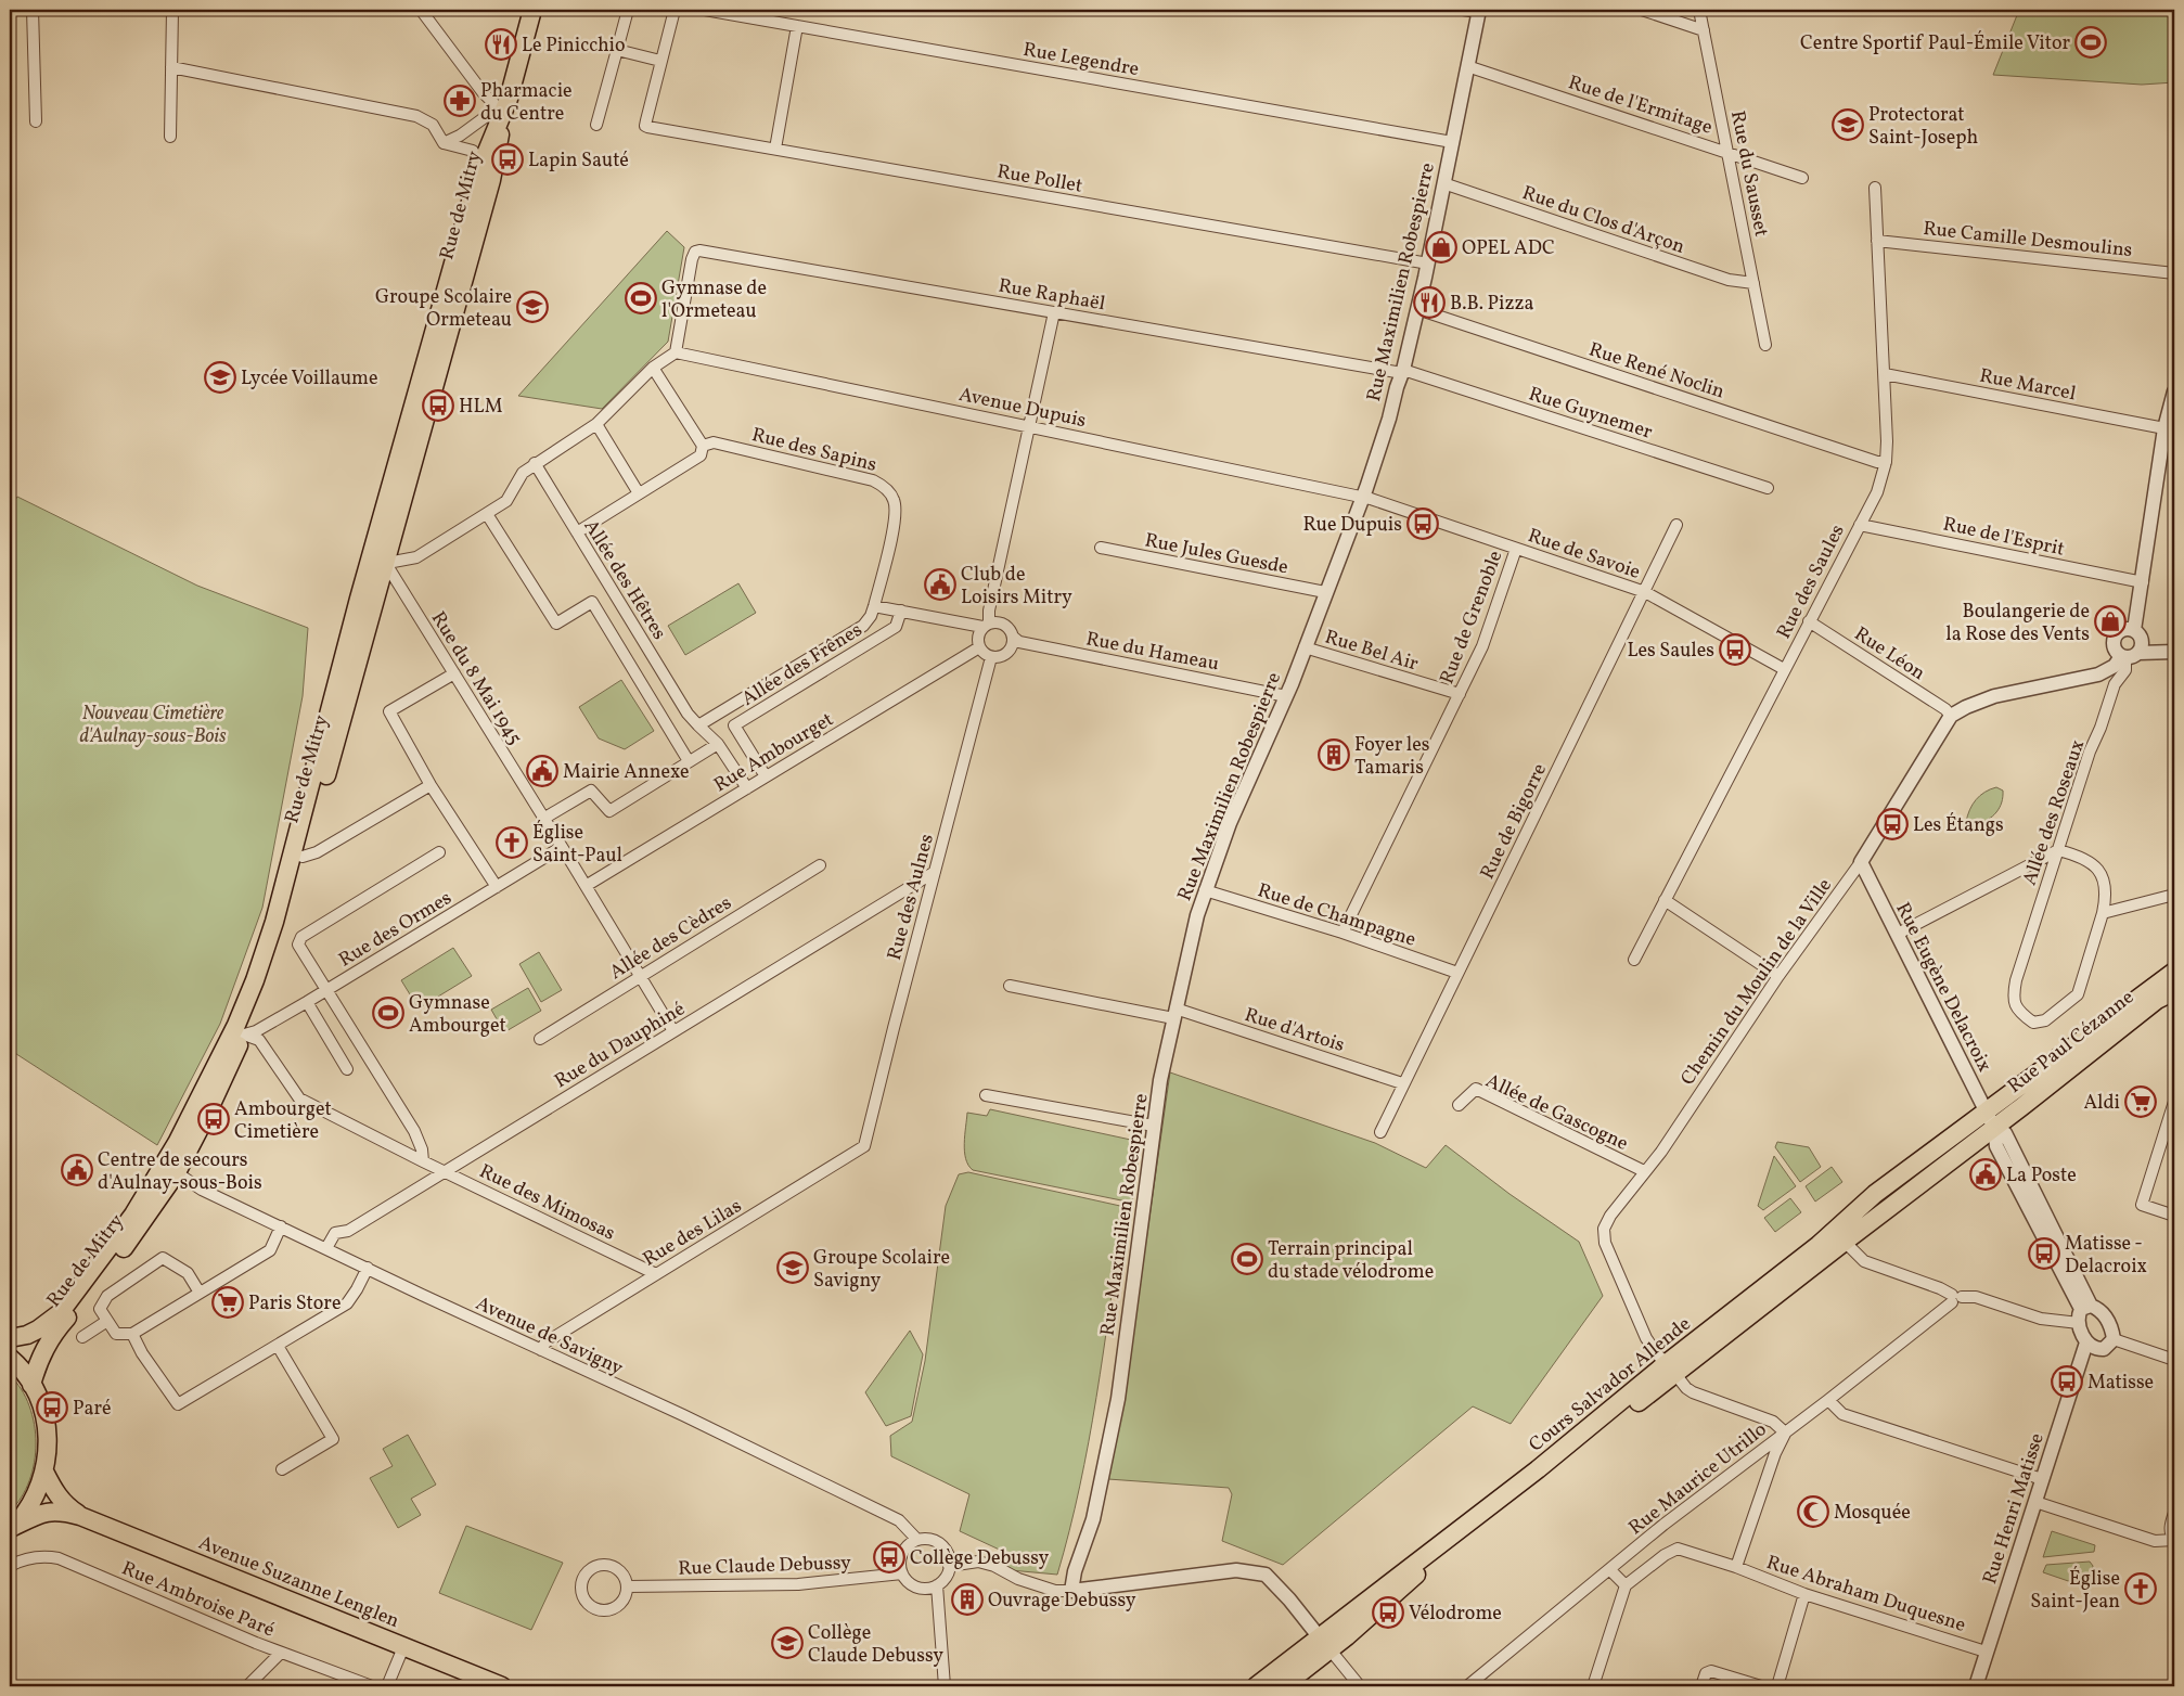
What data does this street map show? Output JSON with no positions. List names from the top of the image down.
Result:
{
  "streets": {
    "main road": [
      "Rue de Mitry",
      "Rue Paul Cézanne",
      "Cours Salvador Allende",
      "Avenue Suzanne Lenglen"
    ],
    "street": [
      "Rue Legendre",
      "Rue de l'Ermitage",
      "Rue du Sausset",
      "Rue Pollet",
      "Rue du Clos d'Arçon",
      "Rue Camille Desmoulins",
      "Rue Maximilien Robespierre",
      "Rue Raphaël",
      "Rue René Noclin",
      "Rue Marcel",
      "Avenue Dupuis",
      "Rue Guynemer",
      "Rue des Sapins",
      "Rue de l'Esprit",
      "Rue Jules Guesde",
      "Rue de Savoie",
      "Allée des Hêtres",
      "Rue des Saules",
      "Rue de Grenoble",
      "Rue Bel Air",
      "Rue du Hameau",
      "Rue Léon",
      "Allée des Frênes",
      "Rue du 8 Mai 1945",
      "Rue Ambourget",
      "Allée des Roseaux",
      "Rue de Bigorre",
      "Rue des Aulnes",
      "Rue de Champagne",
      "Rue des Ormes",
      "Allée des Cèdres",
      "Chemin du Moulin de la Ville",
      "Rue Eugène Delacroix",
      "Rue d'Artois",
      "Rue du Dauphiné",
      "Allée de Gascogne",
      "Rue des Mimosas",
      "Rue des Lilas",
      "Avenue de Savigny",
      "Rue Maurice Utrillo",
      "Rue Henri Matisse",
      "Rue Claude Debussy",
      "Rue Abraham Duquesne",
      "Rue Ambroise Paré"
    ]
  },
  "crossings": [
    ["Rue Legendre", "Rue Maximilien Robespierre"],
    ["Rue de l'Ermitage", "Rue du Sausset"],
    ["Rue de l'Ermitage", "Rue Maximilien Robespierre"],
    ["Rue du Sausset", "Rue du Clos d'Arçon"],
    ["Rue Pollet", "Rue Maximilien Robespierre"],
    ["Rue de Mitry", "Rue du 8 Mai 1945"],
    ["Rue de Mitry", "Rue des Ormes"],
    ["Rue de Mitry", "Rue des Mimosas"],
    ["Rue de Mitry", "Avenue de Savigny"],
    ["Rue du Clos d'Arçon", "Rue Maximilien Robespierre"],
    ["Rue Camille Desmoulins", "Rue des Saules"],
    ["Rue Maximilien Robespierre", "Rue Raphaël"],
    ["Rue Maximilien Robespierre", "Rue René Noclin"],
    ["Rue Maximilien Robespierre", "Avenue Dupuis"],
    ["Rue Maximilien Robespierre", "Rue Guynemer"],
    ["Rue Maximilien Robespierre", "Rue Jules Guesde"],
    ["Rue Maximilien Robespierre", "Rue de Savoie"],
    ["Rue Maximilien Robespierre", "Rue Bel Air"],
    ["Rue Maximilien Robespierre", "Rue du Hameau"],
    ["Rue Maximilien Robespierre", "Rue de Champagne"],
    ["Rue Maximilien Robespierre", "Rue d'Artois"],
    ["Rue Raphaël", "Avenue Dupuis"],
    ["Rue Raphaël", "Rue Guynemer"],
    ["Rue René Noclin", "Rue des Saules"],
    ["Rue Marcel", "Rue des Saules"],
    ["Avenue Dupuis", "Rue de Savoie"],
    ["Rue des Sapins", "Allée des Hêtres"],
    ["Rue de l'Esprit", "Rue des Saules"],
    ["Rue de Savoie", "Rue des Saules"],
    ["Rue de Savoie", "Rue de Grenoble"],
    ["Rue de Savoie", "Rue de Bigorre"],
    ["Allée des Hêtres", "Rue Ambourget"],
    ["Rue des Saules", "Rue Léon"],
    ["Rue de Grenoble", "Rue Bel Air"],
    ["Rue de Grenoble", "Rue de Champagne"],
    ["Rue du Hameau", "Rue Ambourget"],
    ["Rue du Hameau", "Rue des Aulnes"],
    ["Rue Léon", "Chemin du Moulin de la Ville"],
    ["Allée des Frênes", "Rue Ambourget"],
    ["Rue du 8 Mai 1945", "Rue Ambourget"],
    ["Rue du 8 Mai 1945", "Rue des Ormes"],
    ["Rue du 8 Mai 1945", "Allée des Cèdres"],
    ["Rue du 8 Mai 1945", "Rue du Dauphiné"],
    ["Rue Ambourget", "Rue des Aulnes"],
    ["Rue de Bigorre", "Rue de Champagne"],
    ["Rue de Bigorre", "Rue d'Artois"],
    ["Rue des Aulnes", "Rue du Dauphiné"],
    ["Rue des Aulnes", "Rue des Lilas"],
    ["Rue des Ormes", "Rue des Mimosas"],
    ["Chemin du Moulin de la Ville", "Rue Eugène Delacroix"],
    ["Chemin du Moulin de la Ville", "Allée de Gascogne"],
    ["Chemin du Moulin de la Ville", "Cours Salvador Allende"],
    ["Chemin du Moulin de la Ville", "Rue Maurice Utrillo"],
    ["Rue Eugène Delacroix", "Rue Paul Cézanne"],
    ["Rue Eugène Delacroix", "Cours Salvador Allende"],
    ["Rue Paul Cézanne", "Cours Salvador Allende"],
    ["Rue du Dauphiné", "Rue des Mimosas"],
    ["Rue du Dauphiné", "Avenue de Savigny"],
    ["Rue des Mimosas", "Rue des Lilas"],
    ["Rue des Lilas", "Avenue de Savigny"],
    ["Avenue de Savigny", "Rue Claude Debussy"],
    ["Rue Henri Matisse", "Rue Abraham Duquesne"]
  ],
  "parks": ["Nouveau Cimetière d'Aulnay-sous-Bois"],
  "places": {
    "sports": [
      "Centre Sportif Paul-Émile Vitor",
      "Gymnase de l'Ormeteau",
      "Gymnase Ambourget",
      "Terrain principal du stade vélodrome"
    ],
    "restaurant": ["Le Pinicchio", "B.B. Pizza"],
    "pharmacy": ["Pharmacie du Centre"],
    "school or university": [
      "Protectorat Saint-Joseph",
      "Groupe Scolaire Ormeteau",
      "Lycée Voillaume",
      "Groupe Scolaire Savigny",
      "Collège Claude Debussy"
    ],
    "bus stop": [
      "Lapin Sauté",
      "HLM",
      "Rue Dupuis",
      "Les Saules",
      "Les Étangs",
      "Ambourget Cimetière",
      "Matisse - Delacroix",
      "Matisse",
      "Paré",
      "Collège Debussy",
      "Vélodrome"
    ],
    "shop": ["OPEL ADC", "Boulangerie de la Rose des Vents"],
    "public building": [
      "Club de Loisirs Mitry",
      "Mairie Annexe",
      "Centre de secours d'Aulnay-sous-Bois",
      "La Poste"
    ],
    "building": ["Foyer les Tamaris", "Ouvrage Debussy"],
    "church": ["Église Saint-Paul", "Église Saint-Jean"],
    "supermarket": ["Aldi", "Paris Store"],
    "mosque": ["Mosquée"]
  }
}
